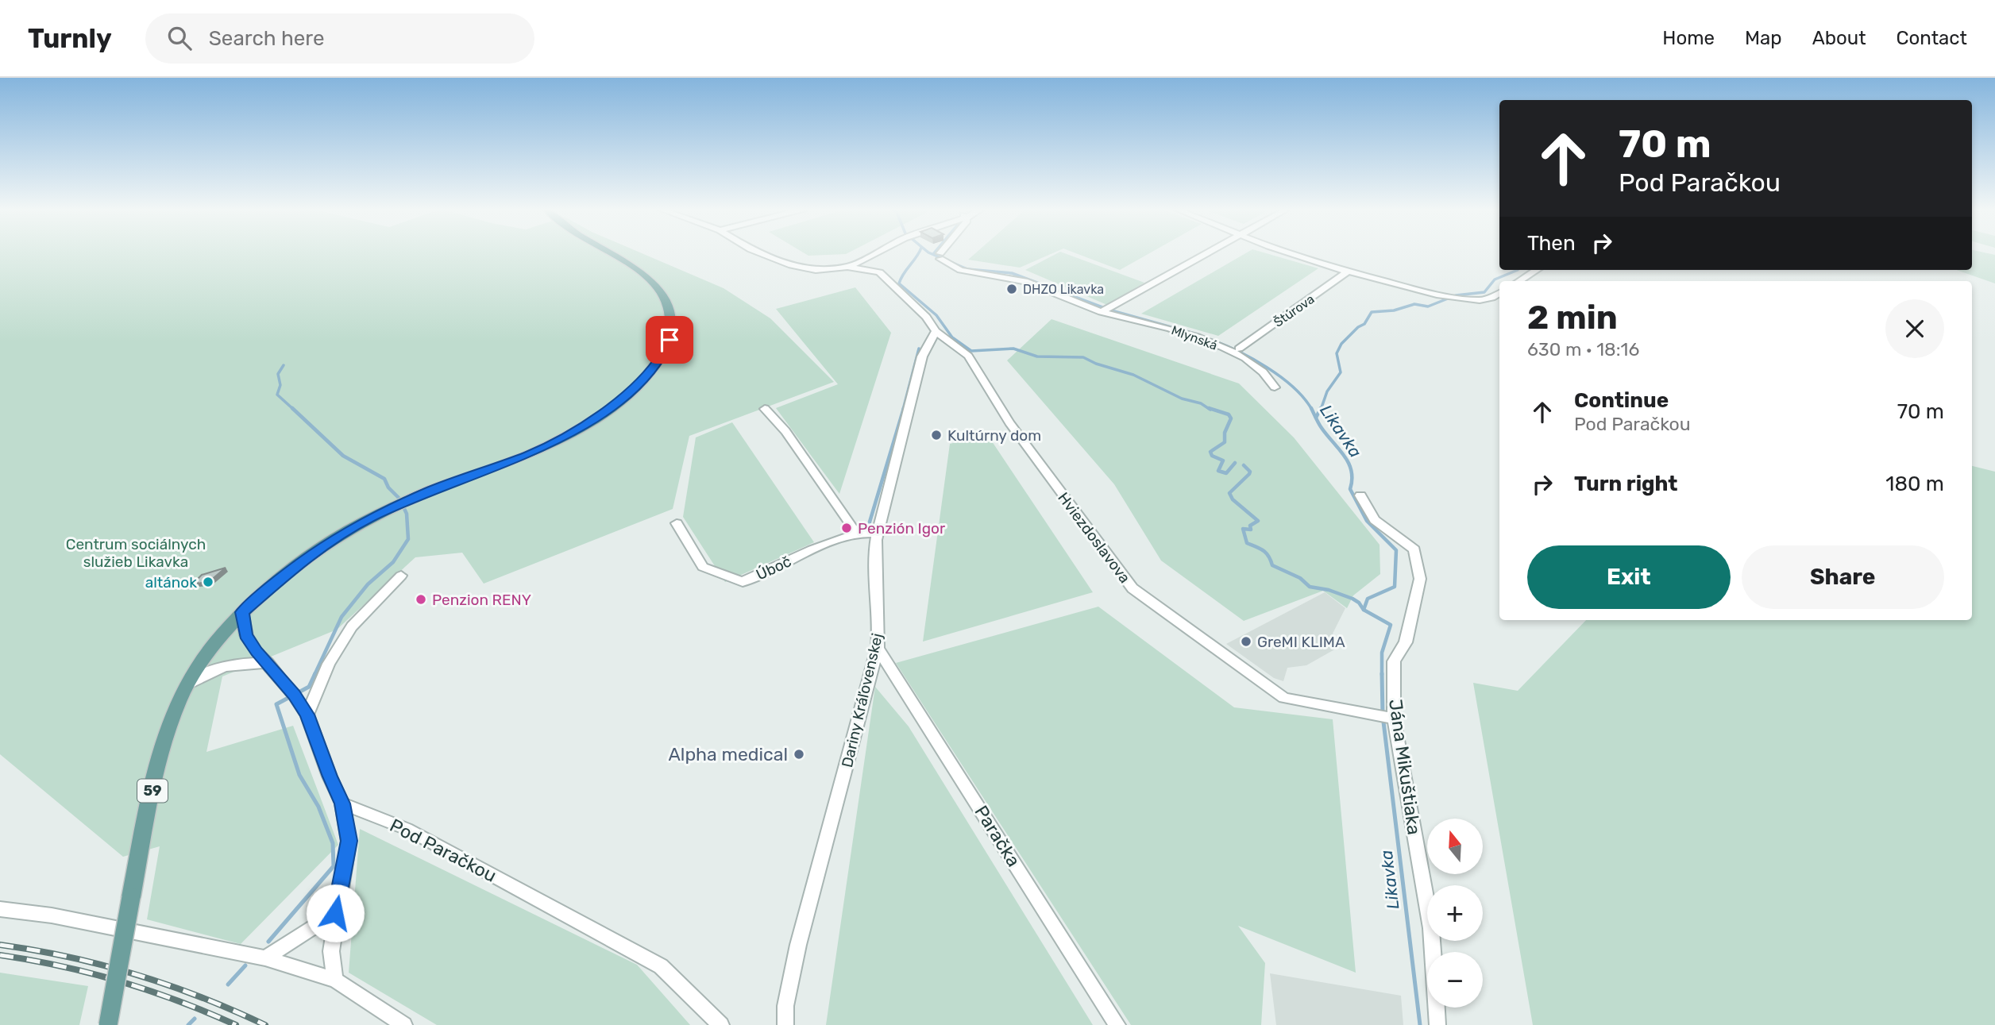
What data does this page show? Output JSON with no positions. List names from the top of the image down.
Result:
{
  "streets": {
    "main road": ["59"],
    "street": [
      "Štúrova",
      "Mlynská",
      "Hviezdoslavova",
      "Úboč",
      "Dariny Kráľovenskej",
      "Jána Mikuštiaka",
      "Paračka",
      "Pod Paračkou"
    ]
  },
  "crossings": [
    ["Hviezdoslavova", "Dariny Kráľovenskej"],
    ["Hviezdoslavova", "Jána Mikuštiaka"],
    ["Dariny Kráľovenskej", "Paračka"]
  ],
  "water": ["Likavka"],
  "parks": ["Centrum sociálnych služieb Likavka"],
  "places": [
    "DHZO Likavka",
    "Kultúrny dom",
    "Penzión Igor",
    "altánok",
    "Penzion RENY",
    "GreMI KLIMA",
    "Alpha medical"
  ],
  "north": "top",
  "page": {
    "header": "Turnly",
    "search": "Search here",
    "nav": [
      "Home",
      "Map",
      "About",
      "Contact"
    ],
    "turn": ["70 m", "Pod Paračkou"],
    "then": "Then",
    "heading": ["2 min", "630 m · 18:16"],
    "list": [
      {
        "name": "Continue",
        "note": "Pod Paračkou",
        "value": "70 m"
      },
      {
        "name": "Turn right",
        "value": "180 m"
      }
    ],
    "buttons": ["Exit", "Share"],
    "map_buttons": ["+", "−"]
  }
}
